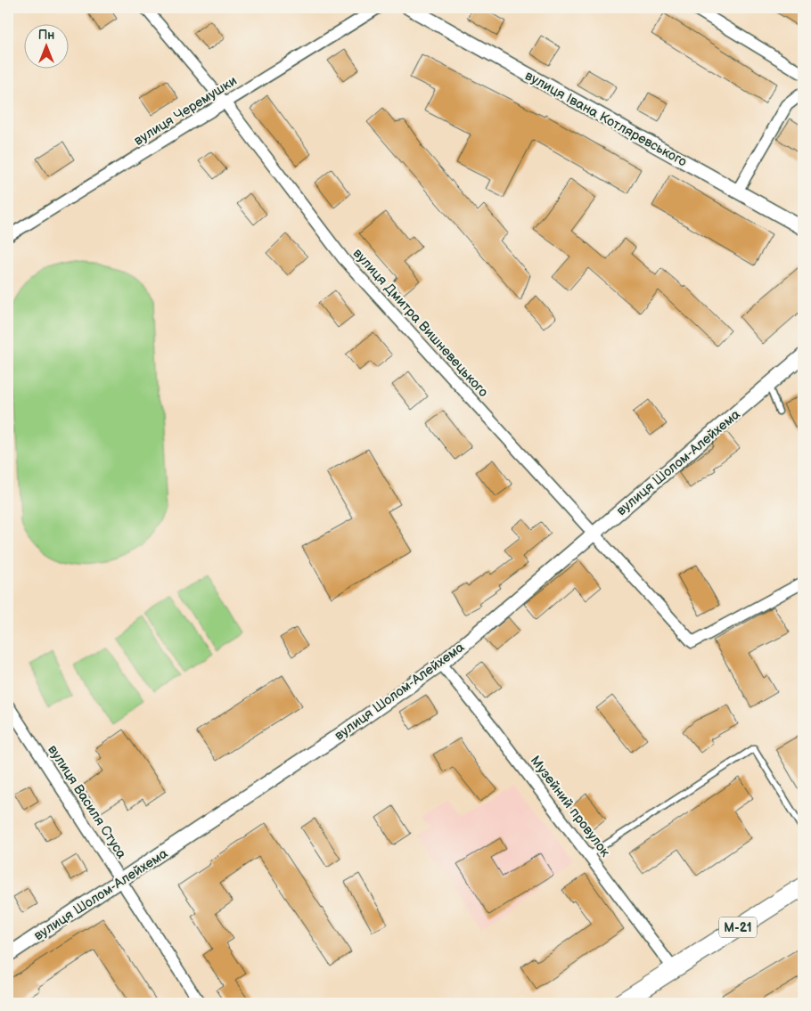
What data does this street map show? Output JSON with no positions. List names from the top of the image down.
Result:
{
  "streets": {
    "highway": ["М-21"],
    "street": [
      "вулиця Черемушки",
      "вулиця Івана Котляревського",
      "вулиця Дмитра Вишневецького",
      "вулиця Шолом-Алейхема",
      "вулиця Василя Стуса",
      "Музейний провулок"
    ]
  },
  "crossings": [
    ["вулиця Черемушки", "вулиця Дмитра Вишневецького"],
    ["вулиця Дмитра Вишневецького", "вулиця Шолом-Алейхема"],
    ["вулиця Шолом-Алейхема", "вулиця Василя Стуса"],
    ["вулиця Шолом-Алейхема", "Музейний провулок"],
    ["Музейний провулок", "М-21"]
  ],
  "north": "top"
}
